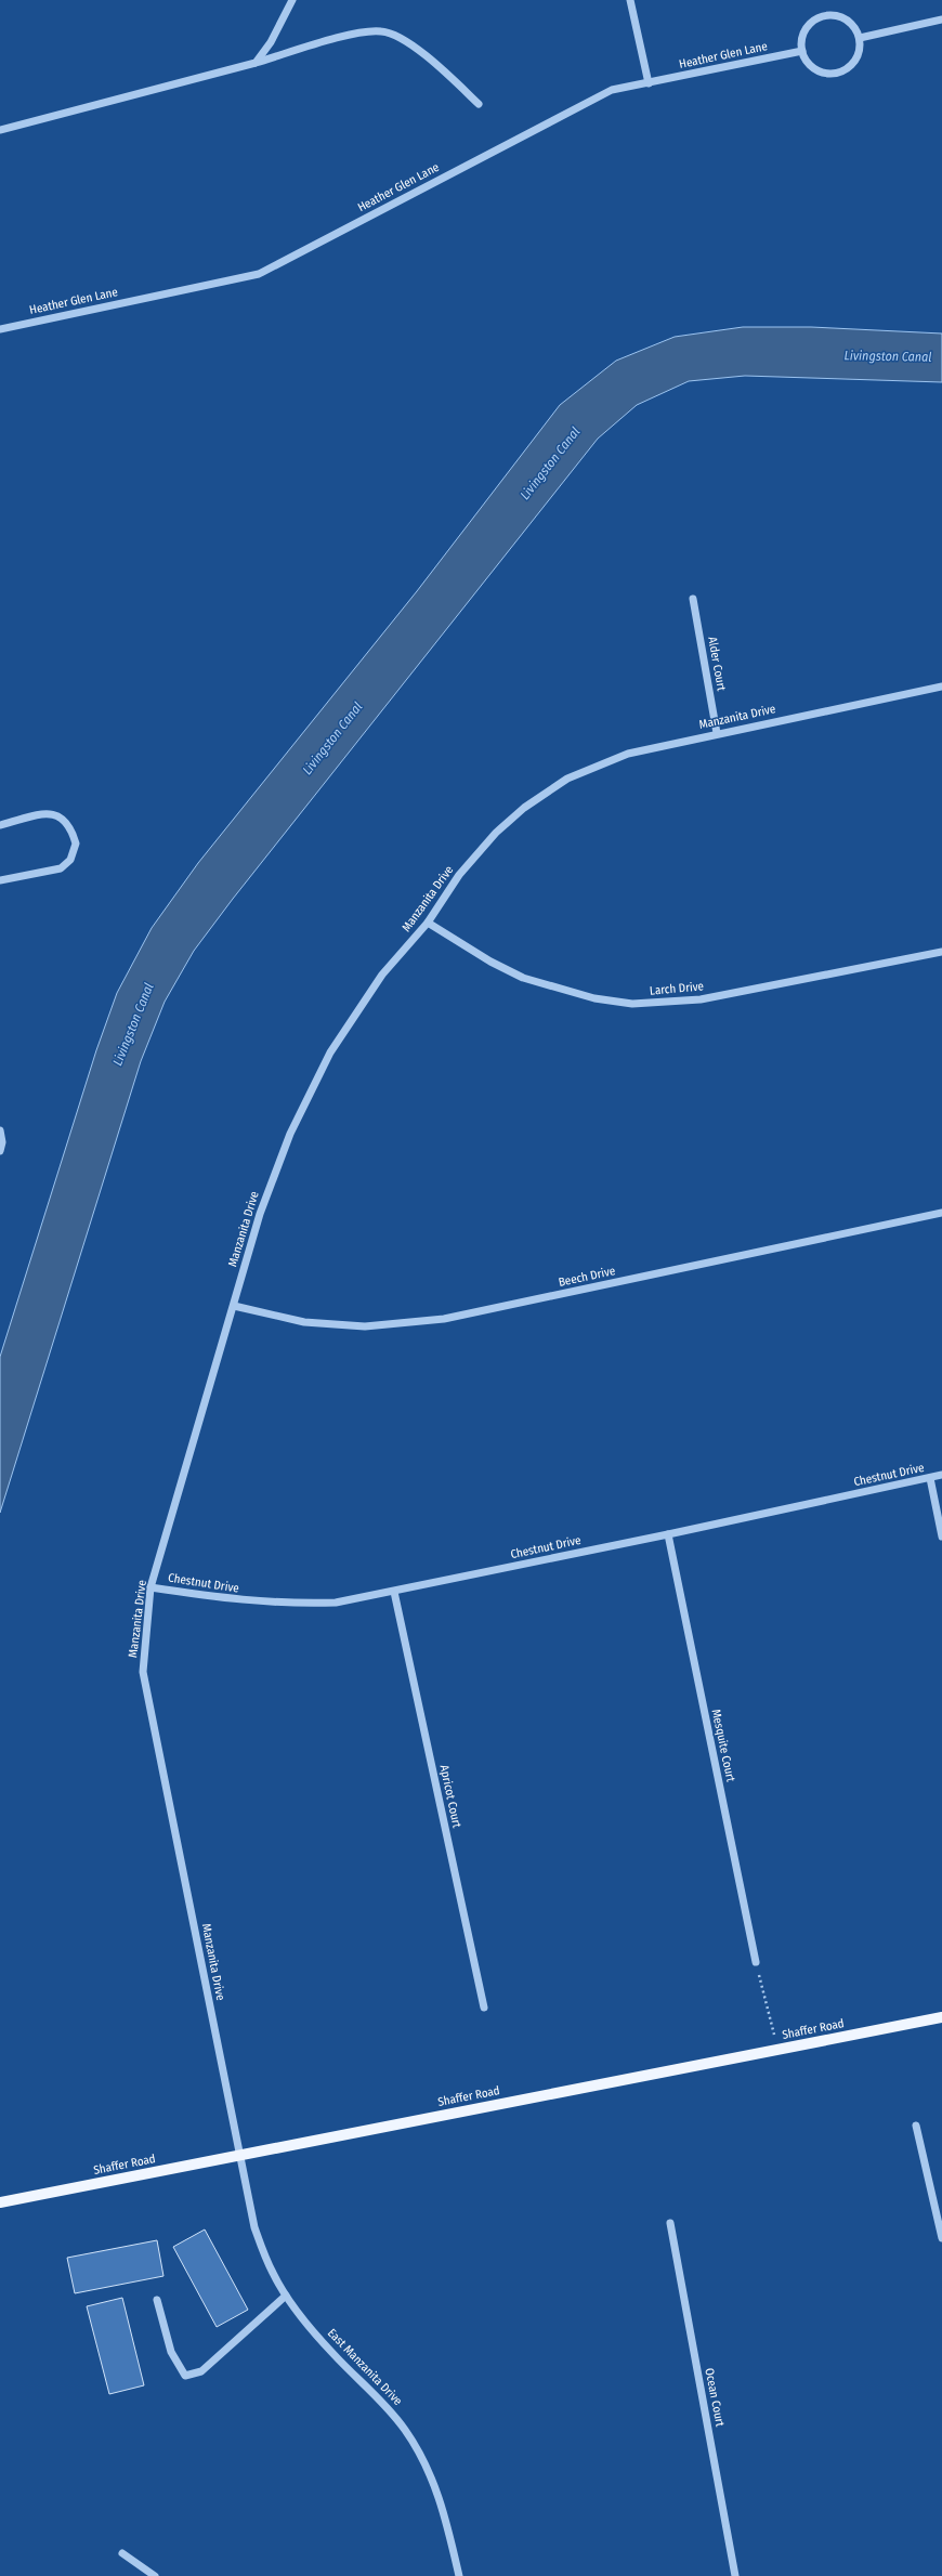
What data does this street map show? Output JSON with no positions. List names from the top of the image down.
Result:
{
  "streets": {
    "main road": ["Shaffer Road"],
    "street": [
      "Heather Glen Lane",
      "Alder Court",
      "Manzanita Drive",
      "Larch Drive",
      "Beech Drive",
      "Chestnut Drive",
      "Mesquite Court",
      "Apricot Court",
      "East Manzanita Drive",
      "Ocean Court"
    ]
  },
  "crossings": [
    ["Alder Court", "Manzanita Drive"],
    ["Manzanita Drive", "Larch Drive"],
    ["Manzanita Drive", "Beech Drive"],
    ["Manzanita Drive", "Chestnut Drive"],
    ["Manzanita Drive", "Shaffer Road"],
    ["Manzanita Drive", "East Manzanita Drive"],
    ["Chestnut Drive", "Mesquite Court"],
    ["Chestnut Drive", "Apricot Court"],
    ["Shaffer Road", "East Manzanita Drive"]
  ],
  "water": ["Livingston Canal"]
}
